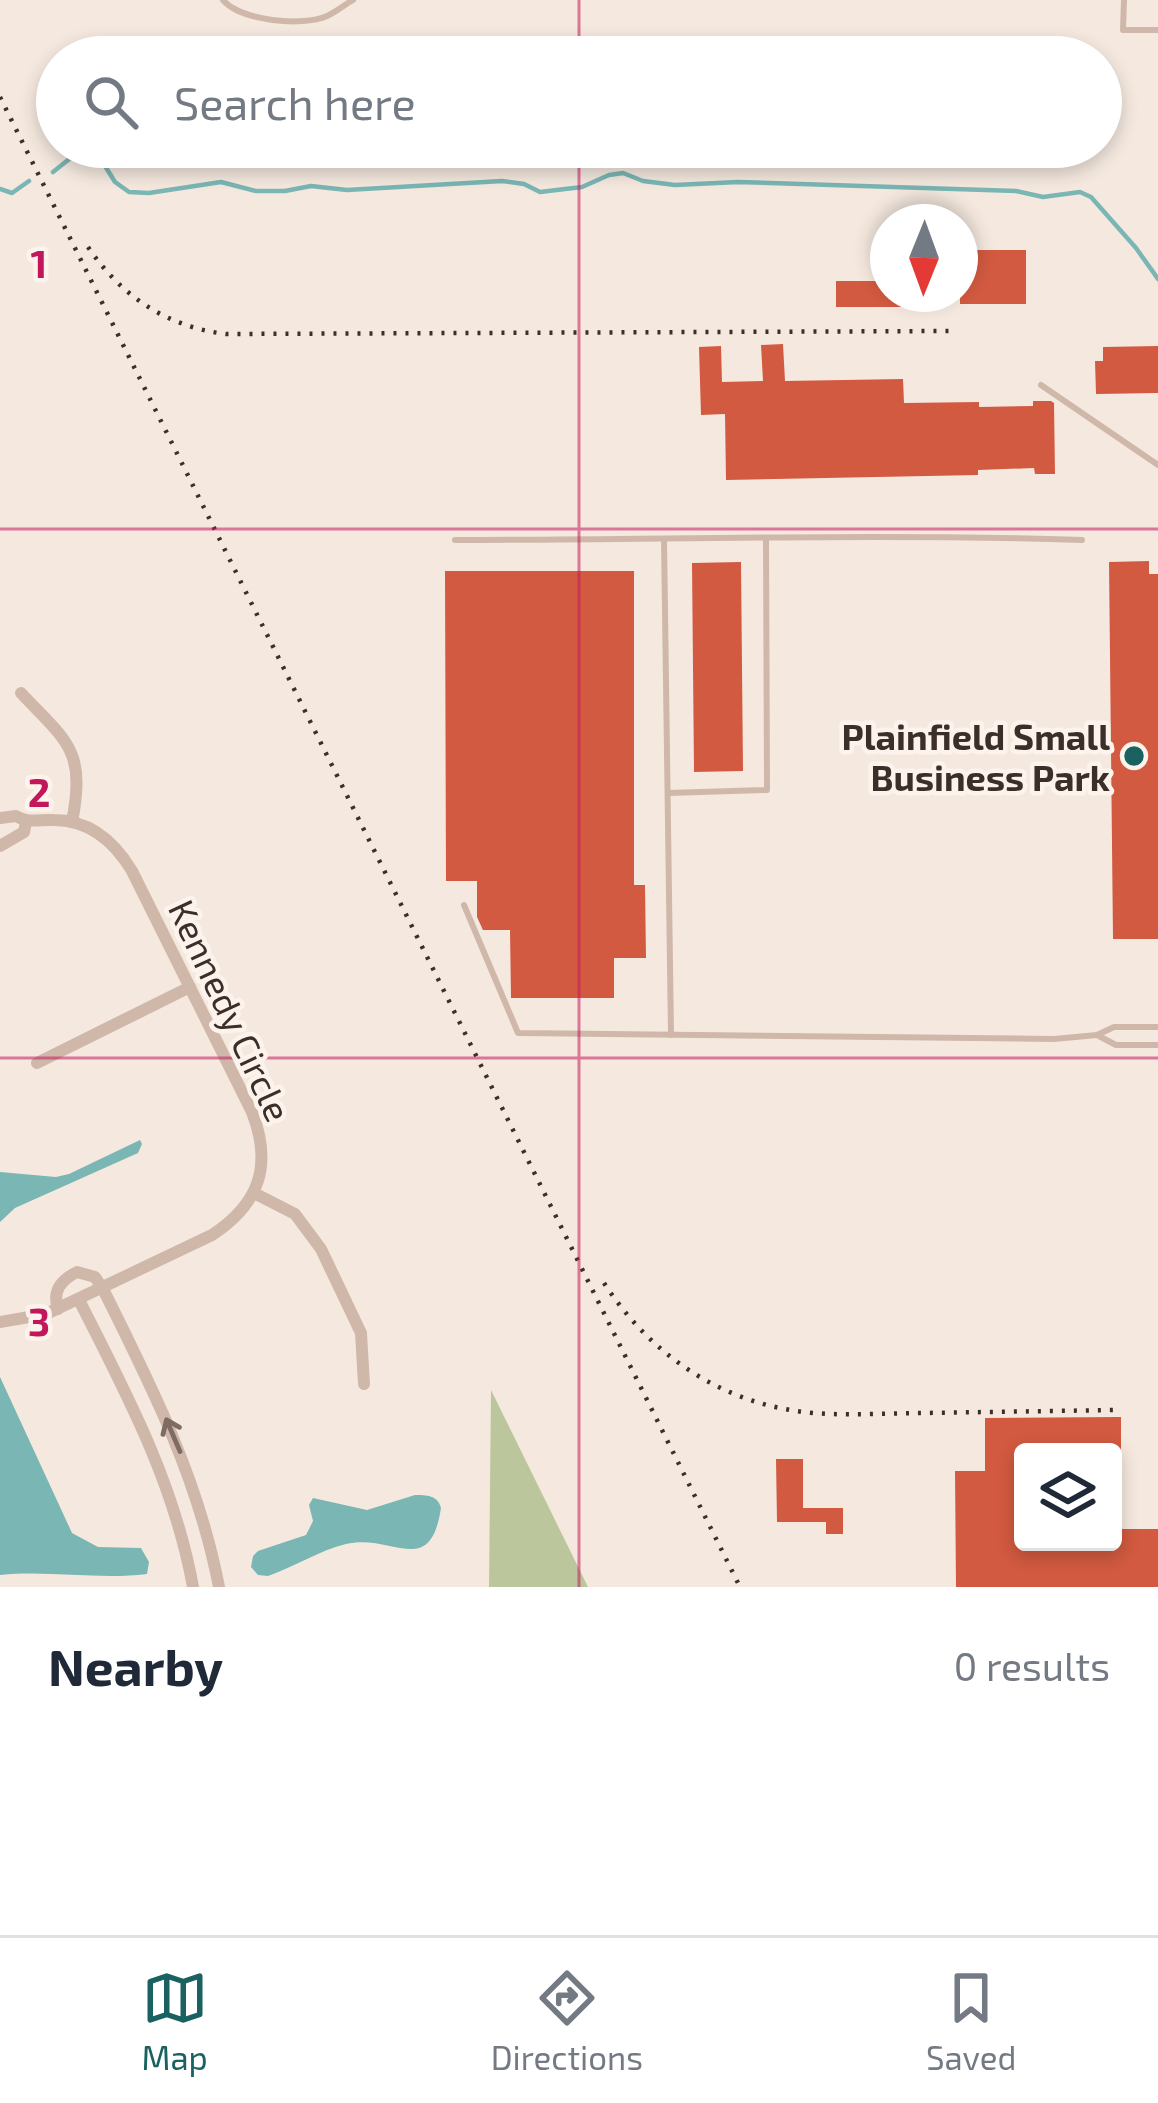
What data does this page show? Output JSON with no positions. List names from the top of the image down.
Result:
{
  "streets": {
    "street": ["Kennedy Circle"]
  },
  "places": ["Plainfield Small Business Park"],
  "north": "bottom",
  "page": {
    "search": "Search here",
    "heading": ["Nearby", "0 results"],
    "nav": ["Map", "Directions", "Saved"]
  },
  "grid": {
    "rows": ["1", "2", "3"]
  }
}
